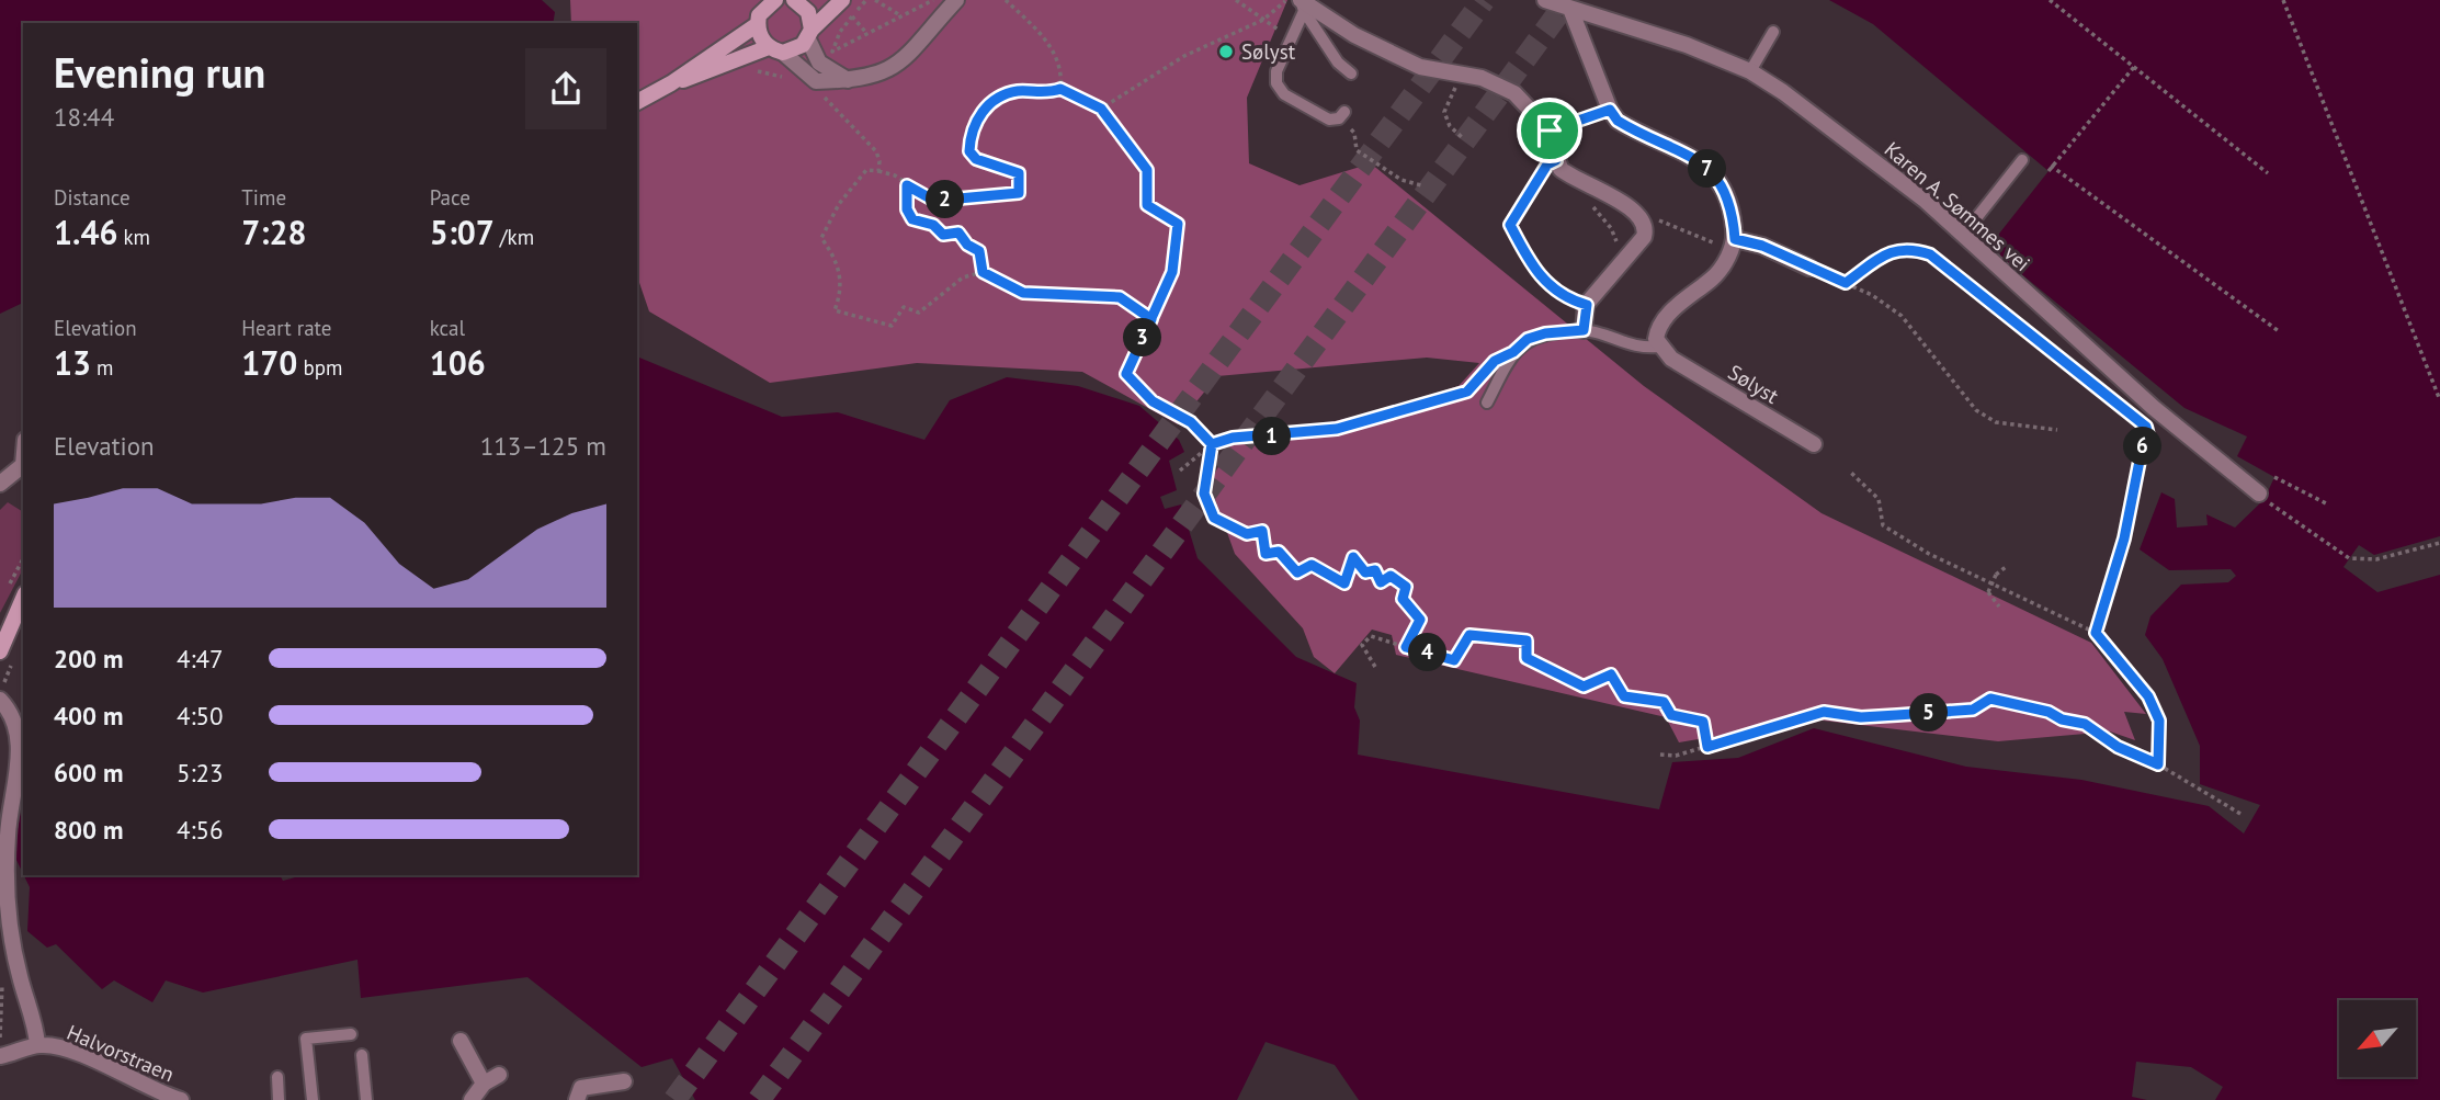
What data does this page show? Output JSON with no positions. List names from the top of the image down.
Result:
{
  "streets": {
    "street": ["Karen A. Sømmes vei", "Sølyst", "Halvorstraen"]
  },
  "places": ["Sølyst"],
  "north": "bottom left",
  "page": {
    "heading": ["Evening run", "18:44"],
    "pins": [
      "7",
      "2",
      "3",
      "1",
      "6",
      "4",
      "5"
    ],
    "stats": [
      ["Distance", "1.46 km"],
      ["Time", "7:28"],
      ["Pace", "5:07 /km"],
      ["Elevation", "13 m"],
      ["Heart rate", "170 bpm"],
      ["kcal", "106"]
    ],
    "chart": ["Elevation", "113–125 m"],
    "list": [
      {
        "name": "200 m",
        "note": "4:47"
      },
      {
        "name": "400 m",
        "note": "4:50"
      },
      {
        "name": "600 m",
        "note": "5:23"
      },
      {
        "name": "800 m",
        "note": "4:56"
      }
    ]
  }
}
